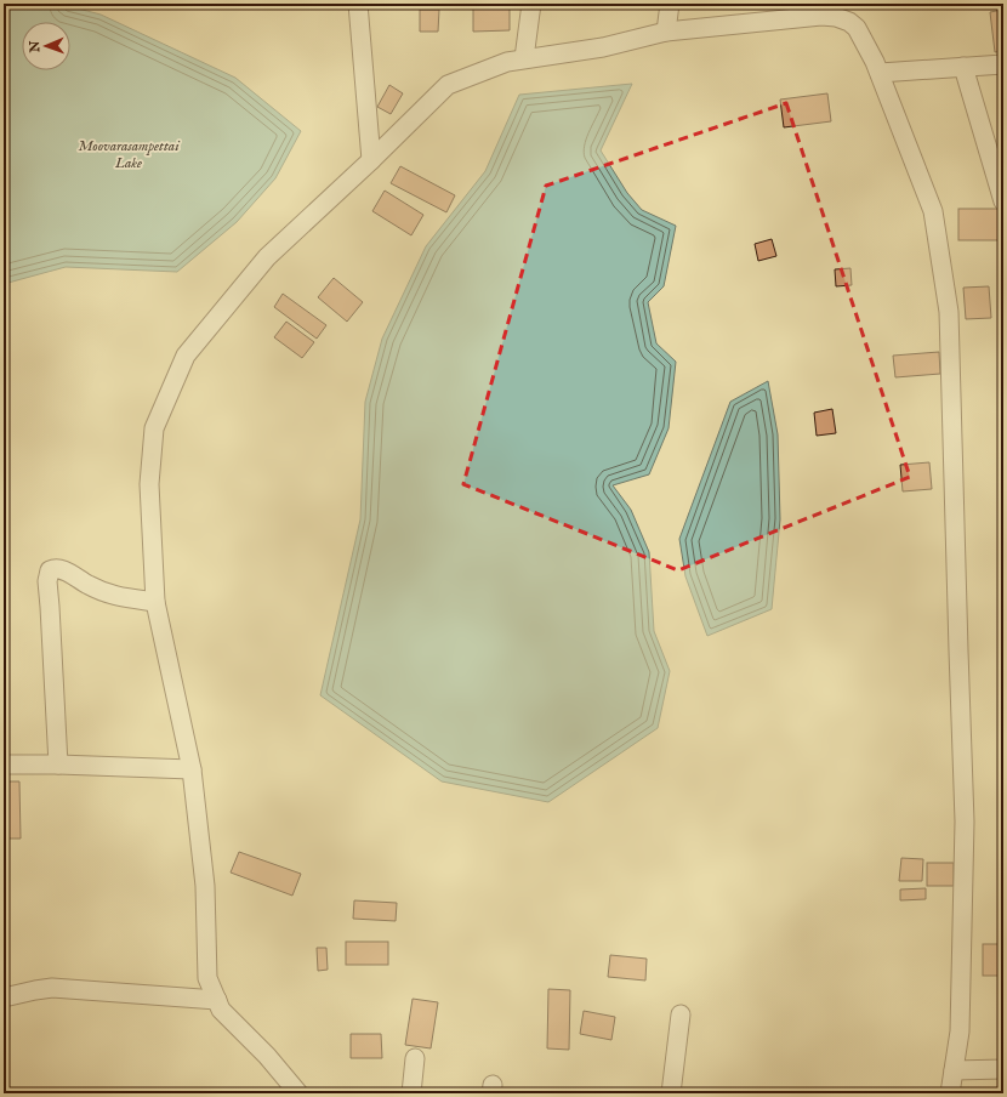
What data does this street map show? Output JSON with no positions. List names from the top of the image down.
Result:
{
  "water": ["Moovarasampettai Lake"],
  "north": "left"
}
